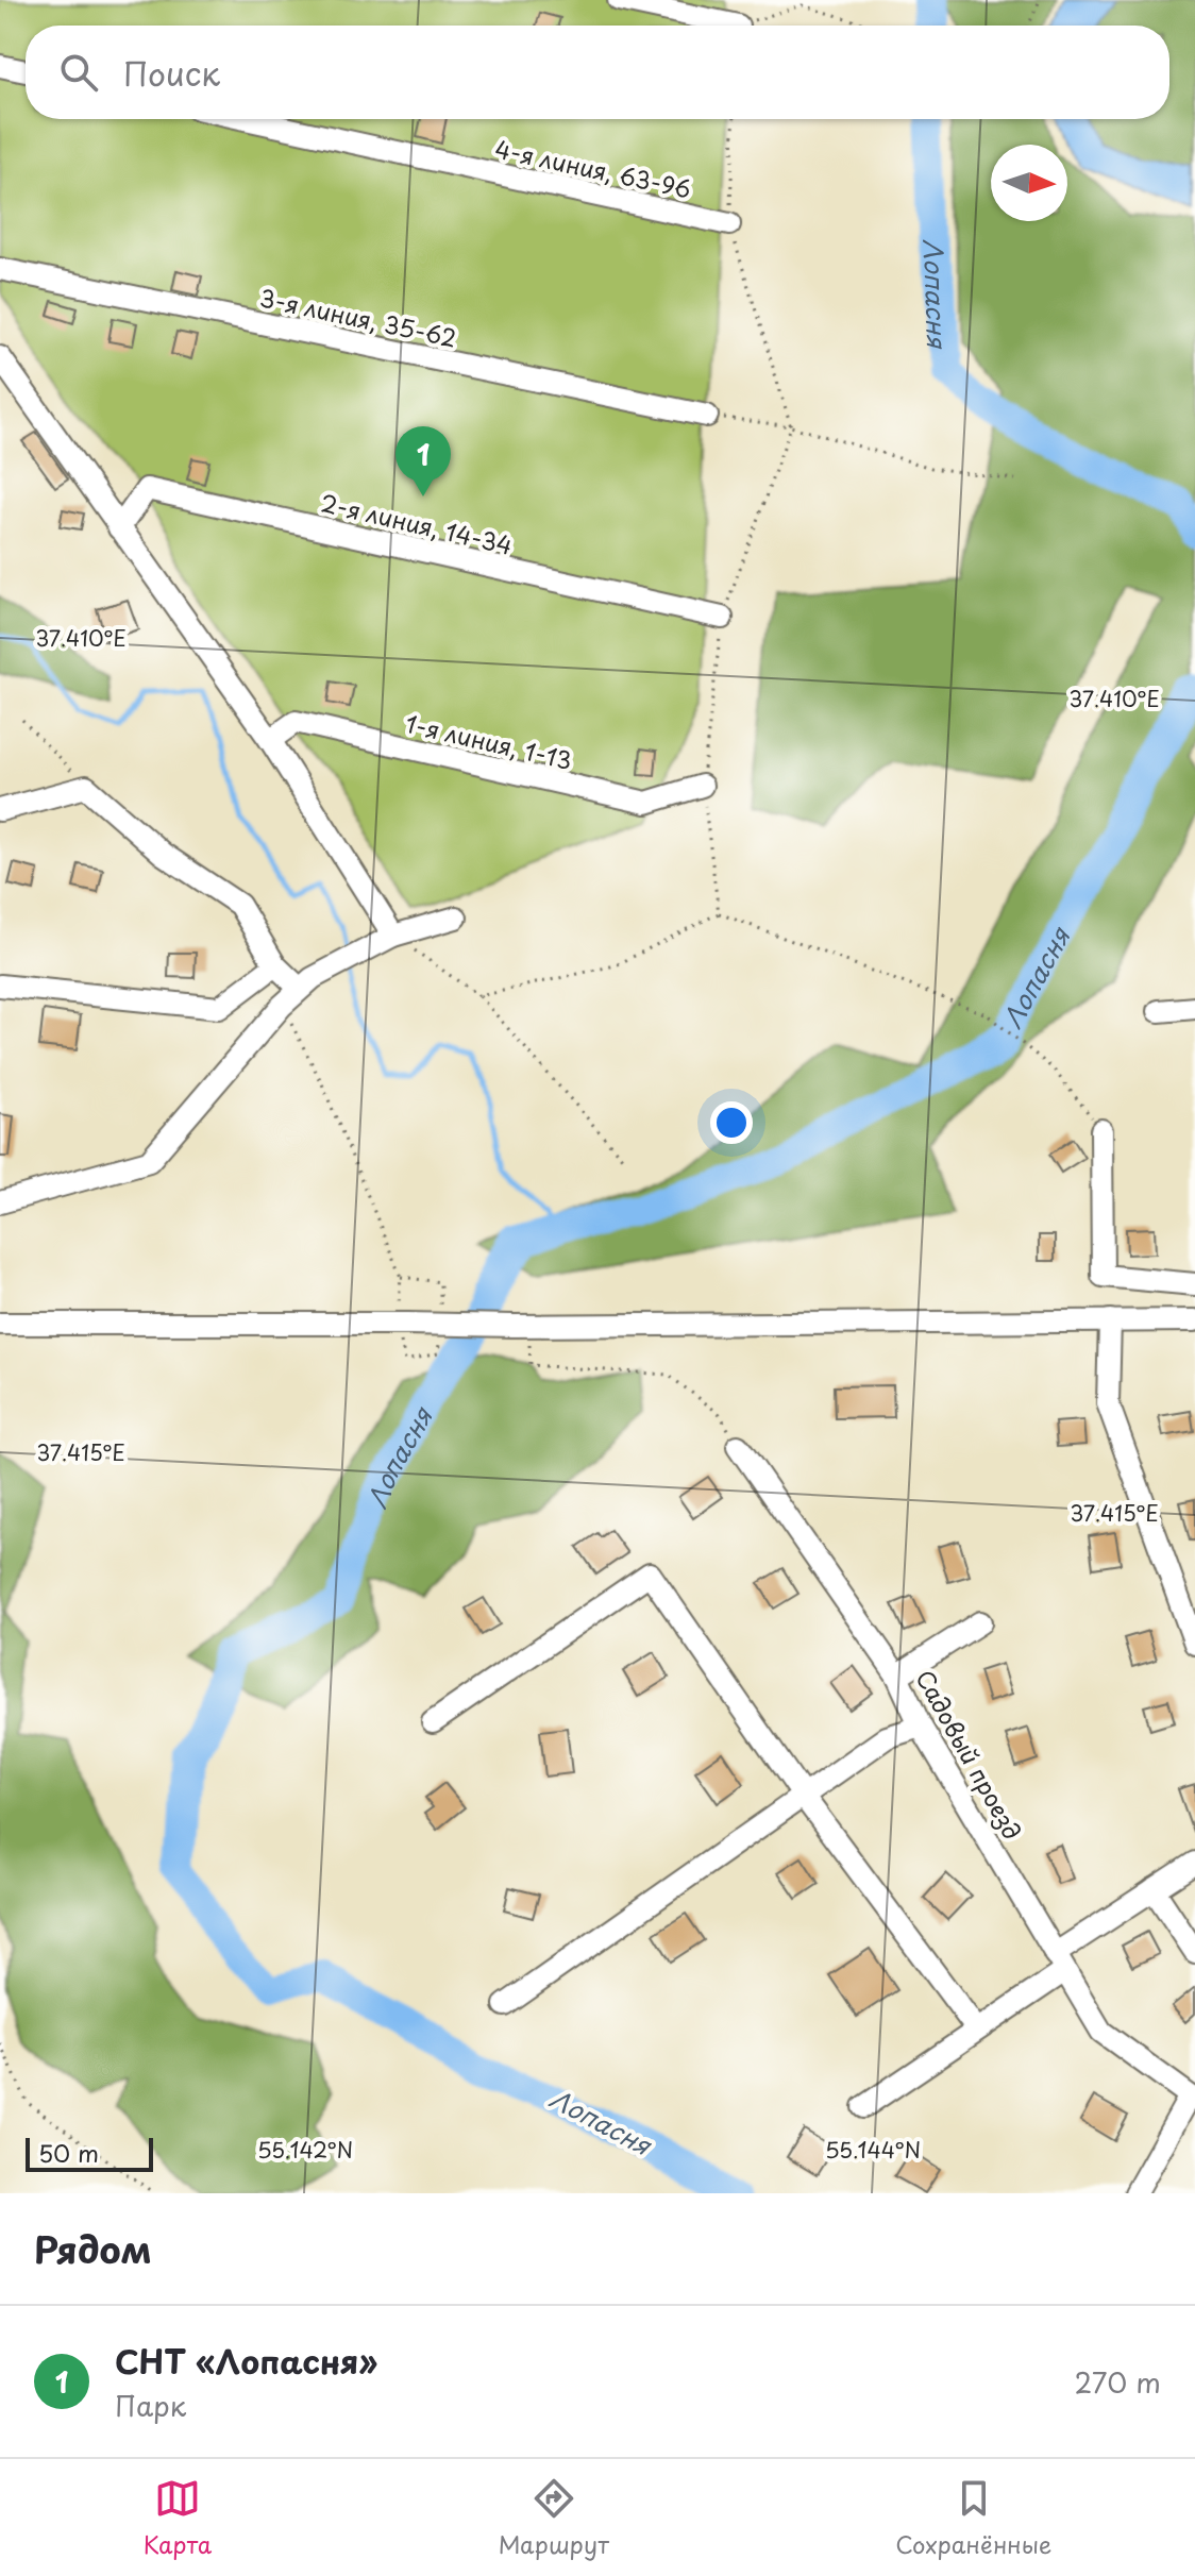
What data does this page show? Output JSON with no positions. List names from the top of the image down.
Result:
{
  "streets": {
    "street": [
      "4-я линия, 63-96",
      "3-я линия, 35-62",
      "2-я линия, 14-34",
      "1-я линия, 1-13",
      "Садовый проезд"
    ]
  },
  "water": ["Лопасня"],
  "scale_bar": "50 m",
  "north": "right",
  "page": {
    "search": "Поиск",
    "pins": "1",
    "scale": "50 m",
    "heading": "Рядом",
    "list": [
      {
        "mark": "1",
        "name": "СНТ «Лопасня»",
        "note": "Парк",
        "value": "270 m"
      }
    ],
    "nav": ["Карта", "Маршрут", "Сохранённые"]
  },
  "coordinates": [
    "37.410°E",
    "37.415°E",
    "55.142°N",
    "55.144°N"
  ]
}
